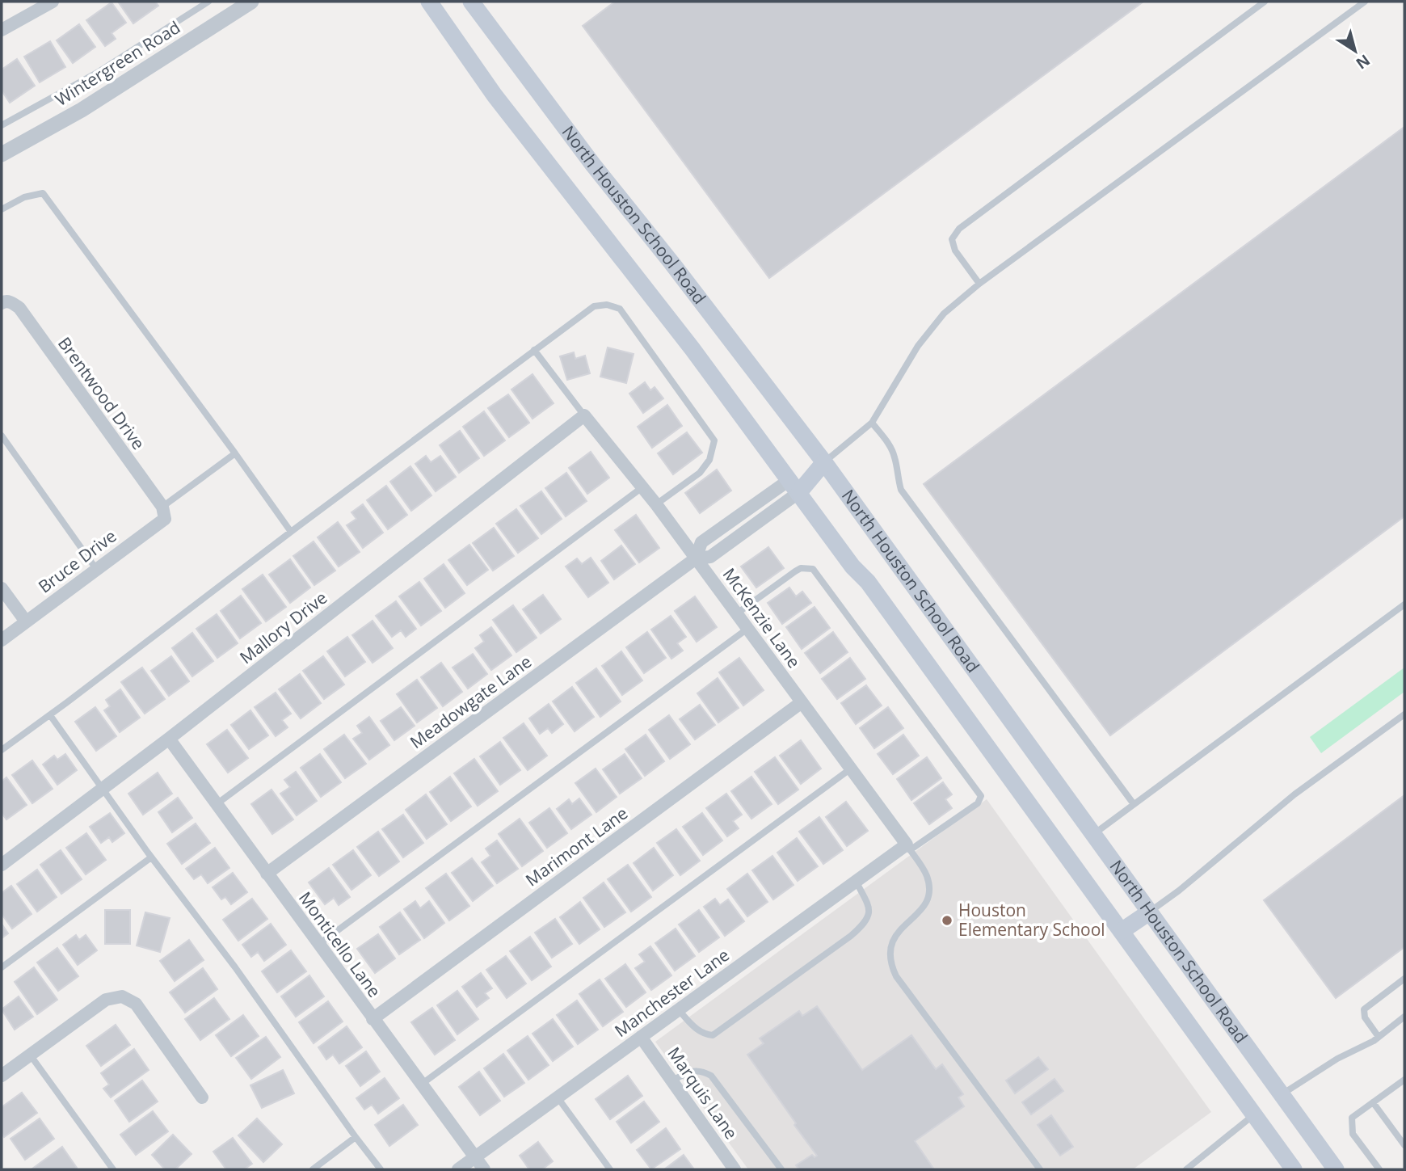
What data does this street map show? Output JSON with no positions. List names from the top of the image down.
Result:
{
  "streets": {
    "main road": ["North Houston School Road"],
    "street": [
      "Wintergreen Road",
      "Brentwood Drive",
      "Bruce Drive",
      "McKenzie Lane",
      "Mallory Drive",
      "Meadowgate Lane",
      "Marimont Lane",
      "Monticello Lane",
      "Manchester Lane",
      "Marquis Lane"
    ]
  },
  "crossings": [
    ["North Houston School Road", "Meadowgate Lane"],
    ["Brentwood Drive", "Bruce Drive"],
    ["McKenzie Lane", "Mallory Drive"],
    ["McKenzie Lane", "Meadowgate Lane"],
    ["McKenzie Lane", "Marimont Lane"],
    ["McKenzie Lane", "Manchester Lane"],
    ["Mallory Drive", "Monticello Lane"],
    ["Meadowgate Lane", "Monticello Lane"],
    ["Marimont Lane", "Monticello Lane"],
    ["Monticello Lane", "Manchester Lane"],
    ["Manchester Lane", "Marquis Lane"]
  ],
  "places": ["Houston Elementary School"],
  "north": "bottom right"
}
